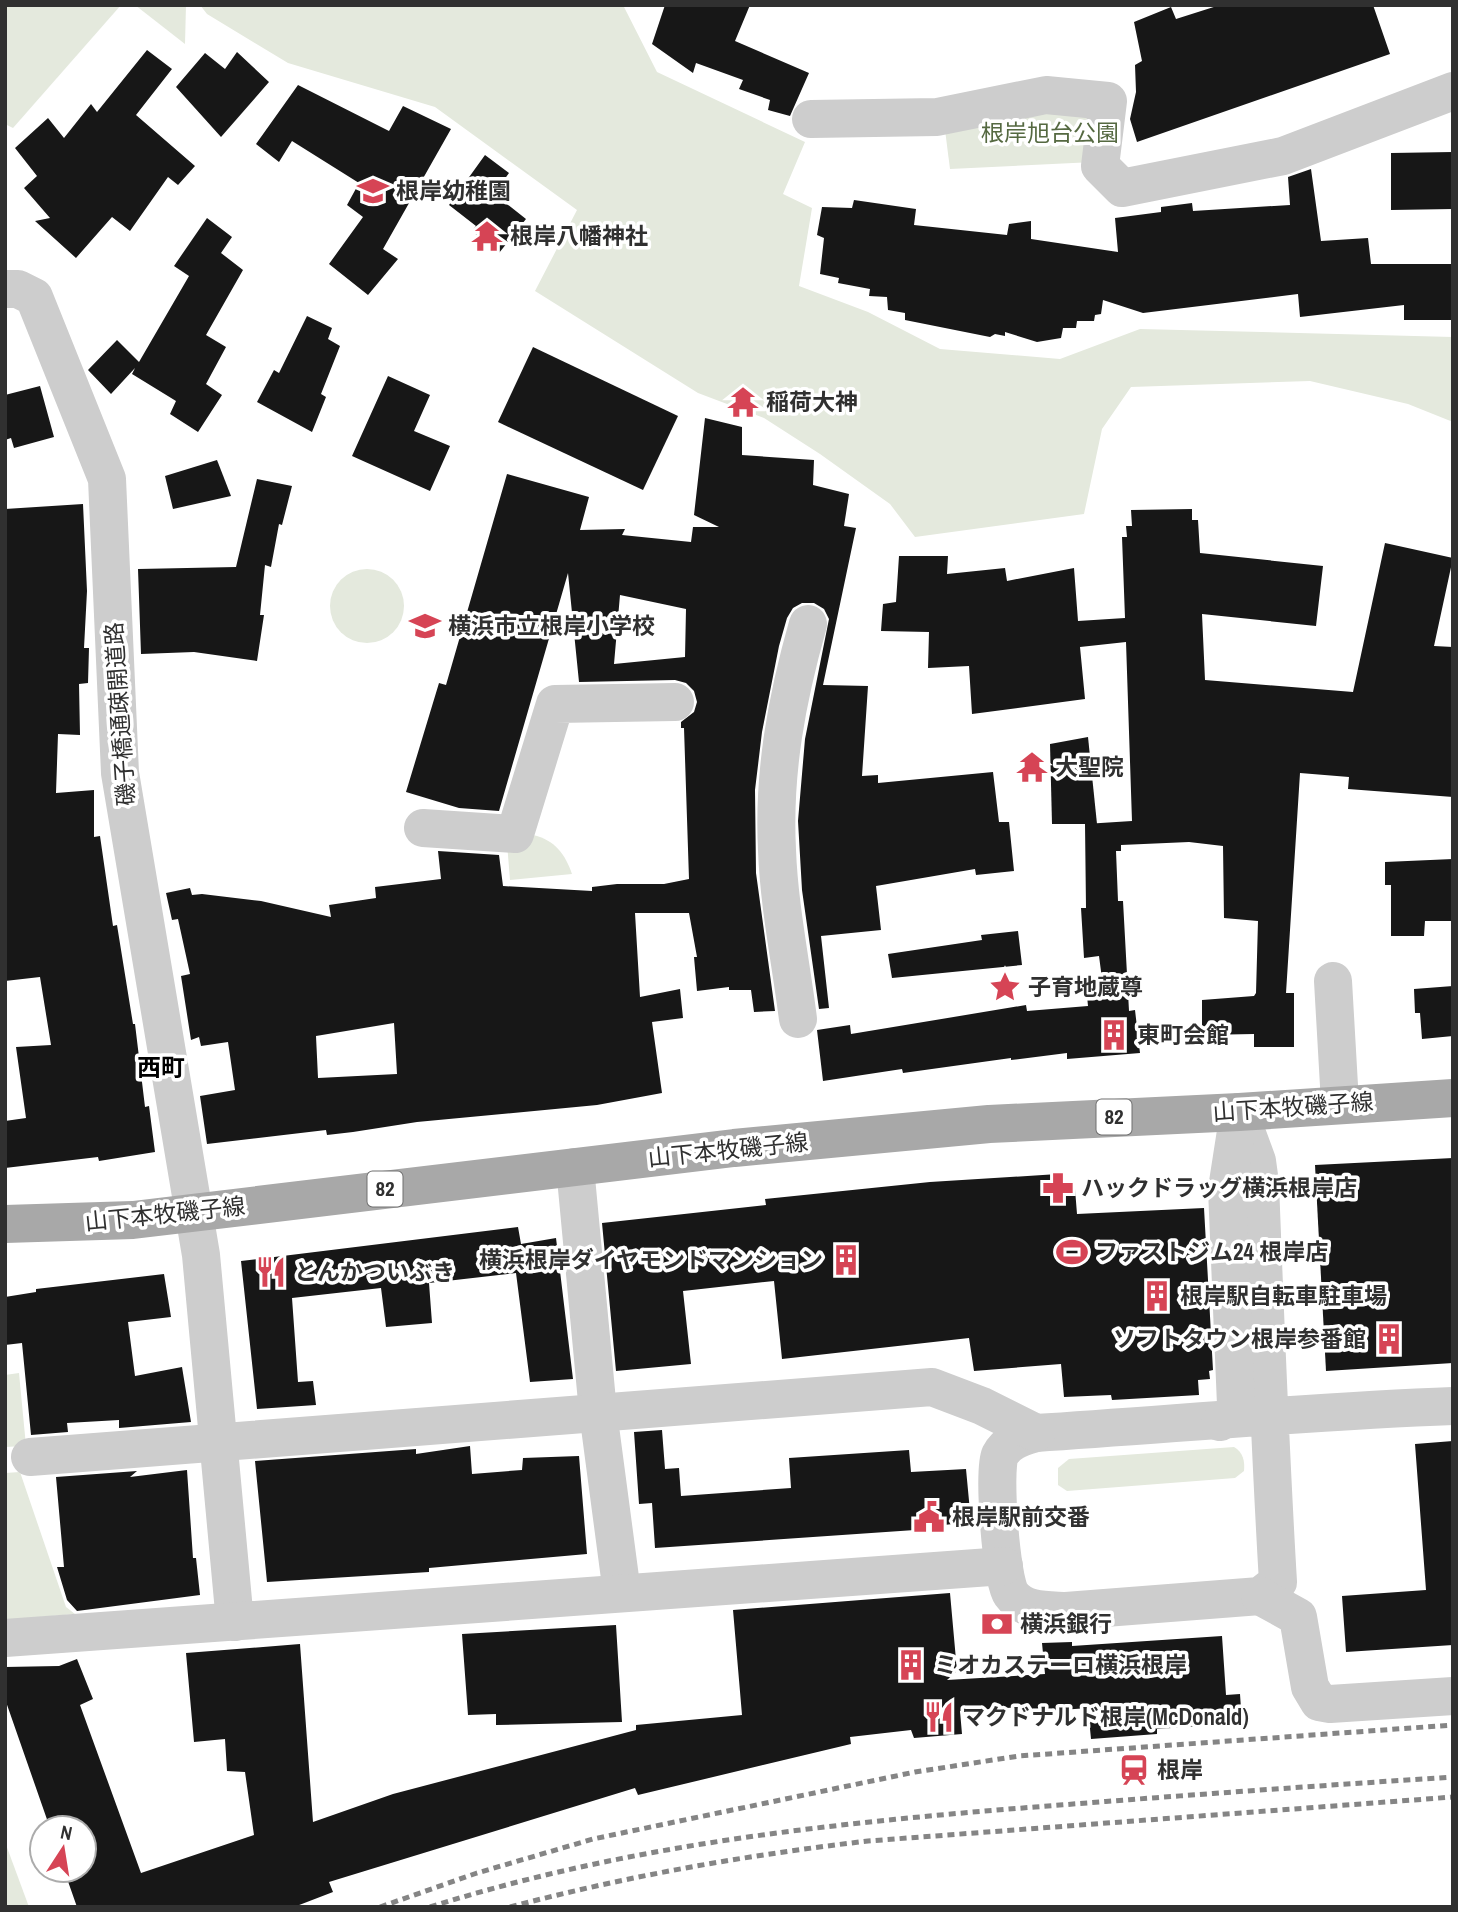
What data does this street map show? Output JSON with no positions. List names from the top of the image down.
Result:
{
  "streets": {
    "main road": ["山下本牧磯子線", "82"],
    "street": ["磯子橋通疎開道路"]
  },
  "crossings": [
    ["磯子橋通疎開道路", "山下本牧磯子線"]
  ],
  "districts": ["西町"],
  "parks": ["根岸旭台公園"],
  "places": {
    "school or university": ["根岸幼稚園", "横浜市立根岸小学校"],
    "temple": ["根岸八幡神社", "稲荷大神", "大聖院"],
    "place": ["子育地蔵尊"],
    "building": [
      "東町会館",
      "横浜根岸ダイヤモンドマンション",
      "根岸駅自転車駐車場",
      "ソフトタウン根岸参番館",
      "ミオカステーロ横浜根岸"
    ],
    "pharmacy": ["ハックドラッグ横浜根岸店"],
    "sports": ["ファストジム24 根岸店"],
    "restaurant": ["とんかついぶき", "マクドナルド根岸(McDonald)"],
    "public building": ["根岸駅前交番"],
    "bank": ["横浜銀行"],
    "station": ["根岸"]
  },
  "north": "top"
}
